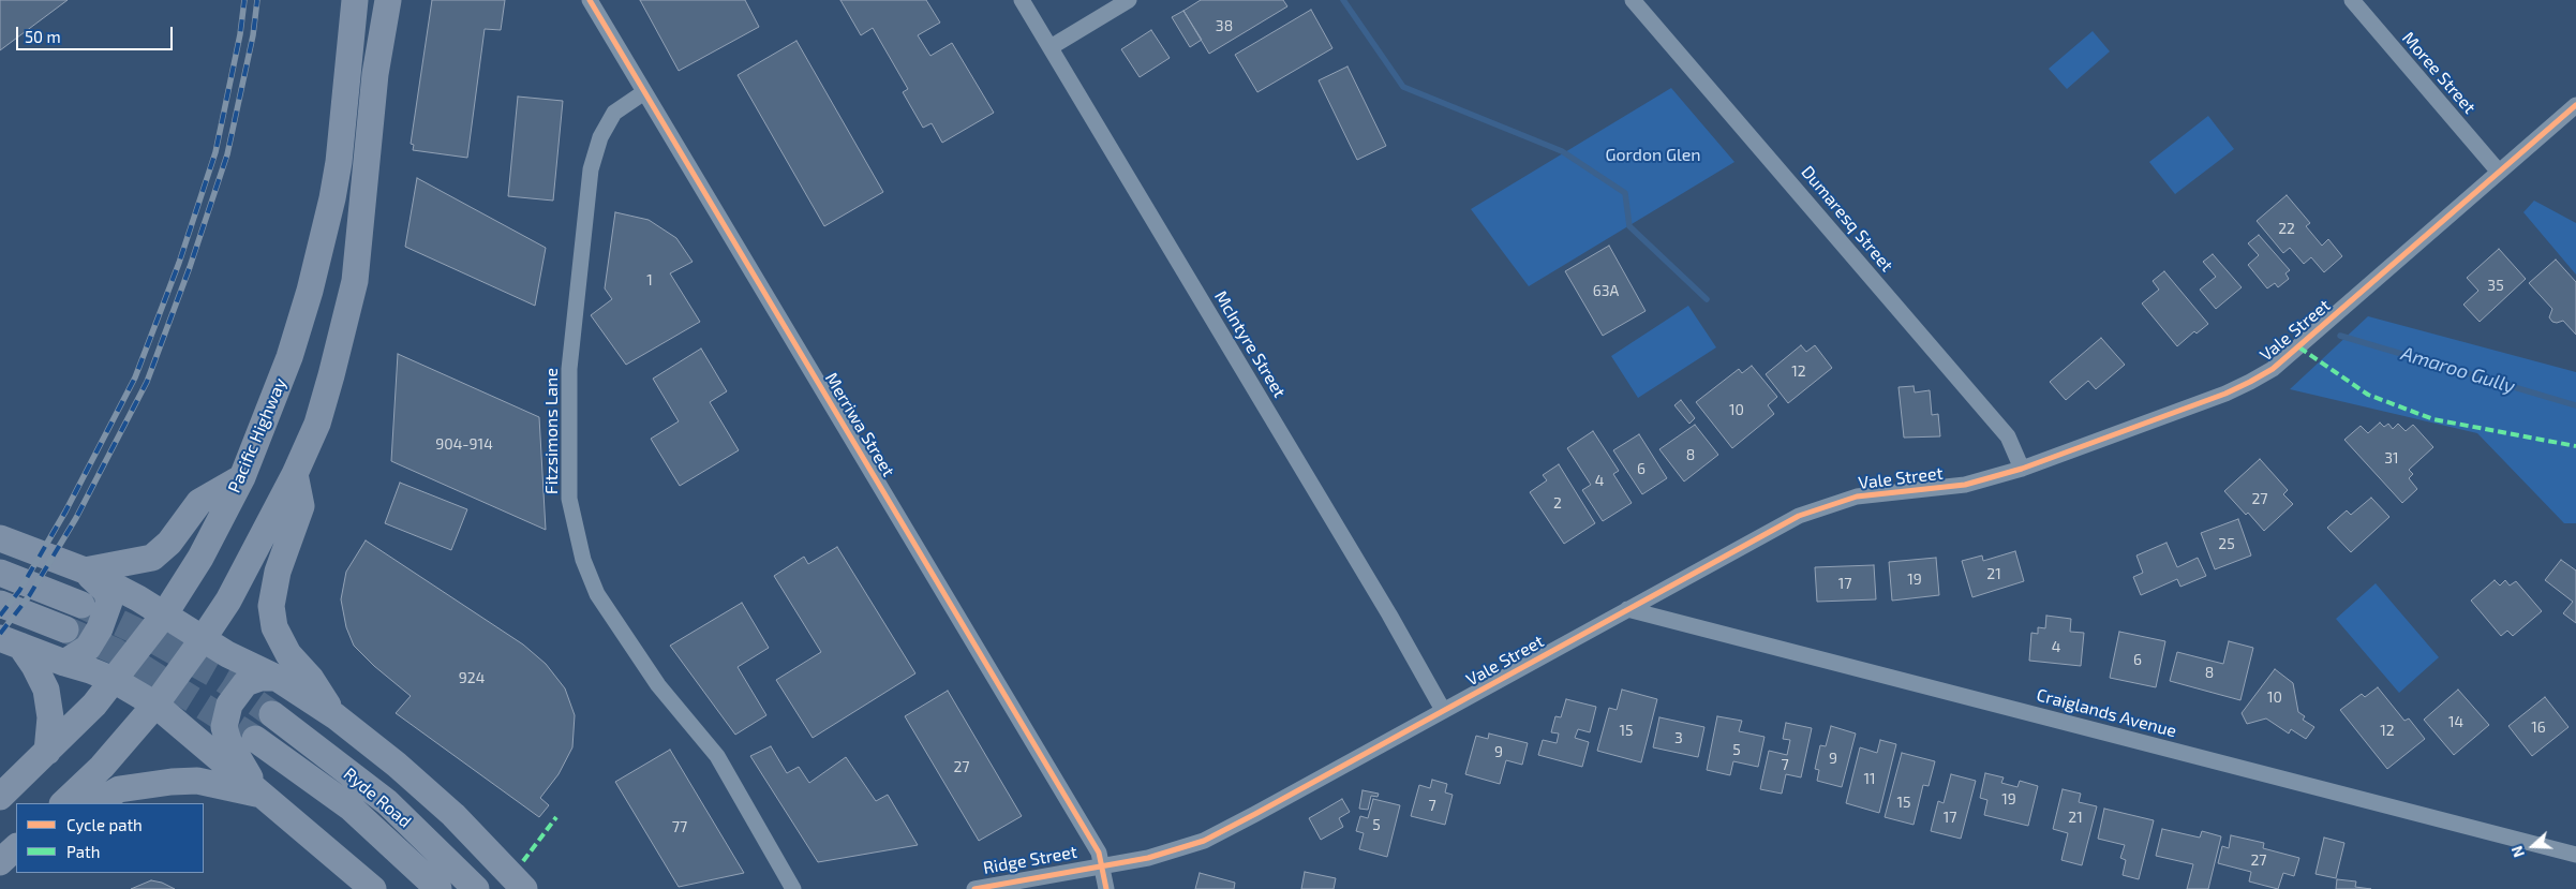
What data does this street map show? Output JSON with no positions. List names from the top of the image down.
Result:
{
  "streets": {
    "highway": ["Pacific Highway", "Ryde Road"],
    "street": [
      "Moree Street",
      "Dumaresq Street",
      "Vale Street",
      "McIntyre Street",
      "Merriwa Street",
      "Fitzsimons Lane",
      "Craiglands Avenue",
      "Ridge Street"
    ]
  },
  "crossings": [
    ["Moree Street", "Vale Street"],
    ["Dumaresq Street", "Vale Street"],
    ["Vale Street", "McIntyre Street"],
    ["Vale Street", "Merriwa Street"],
    ["Vale Street", "Craiglands Avenue"],
    ["Vale Street", "Ridge Street"],
    ["Merriwa Street", "Fitzsimons Lane"],
    ["Merriwa Street", "Ridge Street"]
  ],
  "water": ["Amaroo Gully"],
  "parks": ["Gordon Glen"],
  "house_numbers": [
    "38",
    "22",
    "1",
    "35",
    "63A",
    "12",
    "10",
    "904-914",
    "8",
    "31",
    "6",
    "4",
    "27",
    "2",
    "25",
    "21",
    "19",
    "17",
    "4",
    "6",
    "8",
    "924",
    "10",
    "14",
    "16",
    "15",
    "12",
    "3",
    "5",
    "9",
    "9",
    "7",
    "27",
    "11",
    "19",
    "15",
    "7",
    "17",
    "21",
    "5",
    "77",
    "27"
  ],
  "legend": ["Cycle path", "Path"],
  "scale_bar": "50 m",
  "north": "left"
}
